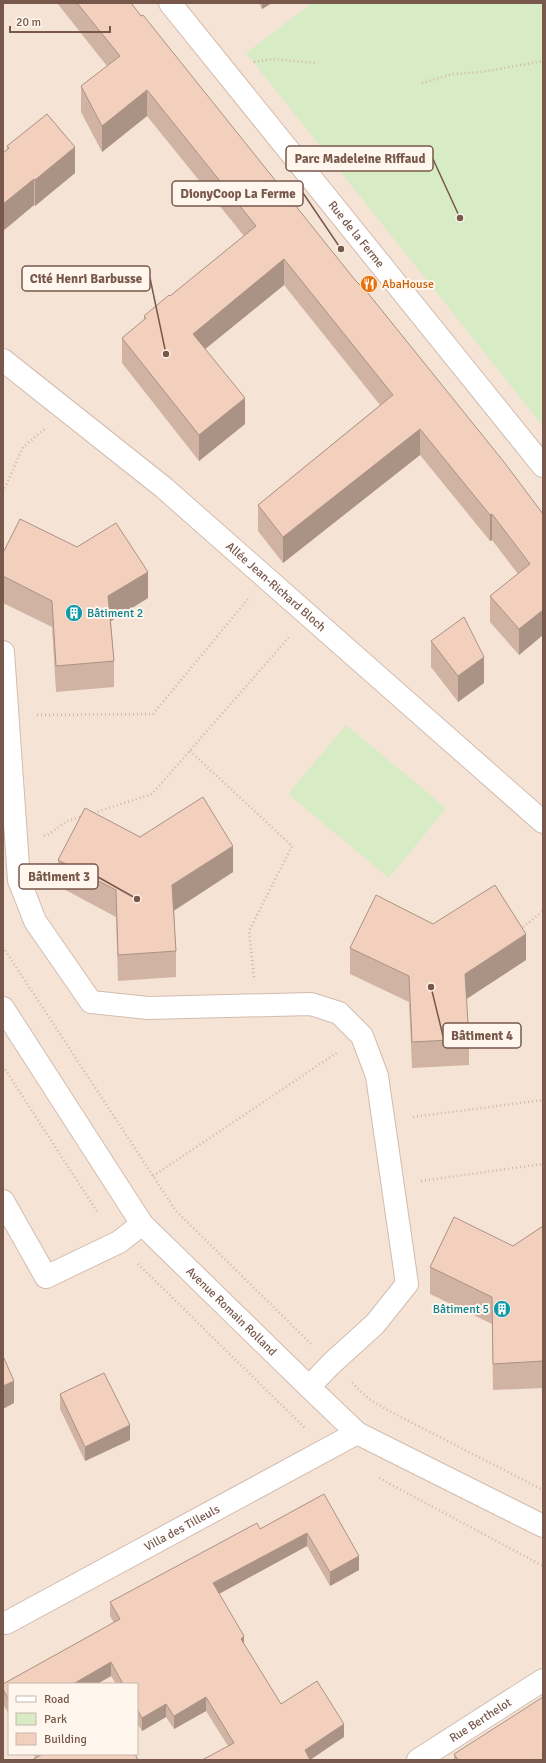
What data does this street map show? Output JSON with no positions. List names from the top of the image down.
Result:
{
  "streets": {
    "street": [
      "Rue de la Ferme",
      "Allée Jean-Richard Bloch",
      "Avenue Romain Rolland",
      "Villa des Tilleuls",
      "Rue Berthelot"
    ]
  },
  "crossings": [
    ["Avenue Romain Rolland", "Villa des Tilleuls"]
  ],
  "places": {
    "other": [
      "Parc Madeleine Riffaud",
      "DionyCoop La Ferme",
      "Cité Henri Barbusse",
      "Bâtiment 3",
      "Bâtiment 4"
    ],
    "restaurant": ["AbaHouse"],
    "building": ["Bâtiment 2", "Bâtiment 5"]
  },
  "legend": ["Road", "Park", "Building"],
  "scale_bar": "20 m"
}
